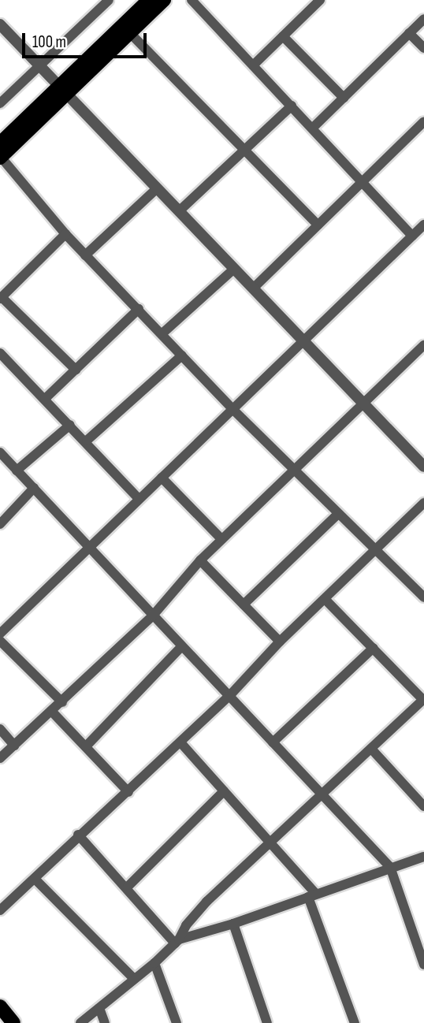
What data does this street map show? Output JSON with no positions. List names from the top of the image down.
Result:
{
  "scale_bar": "100 m"
}
